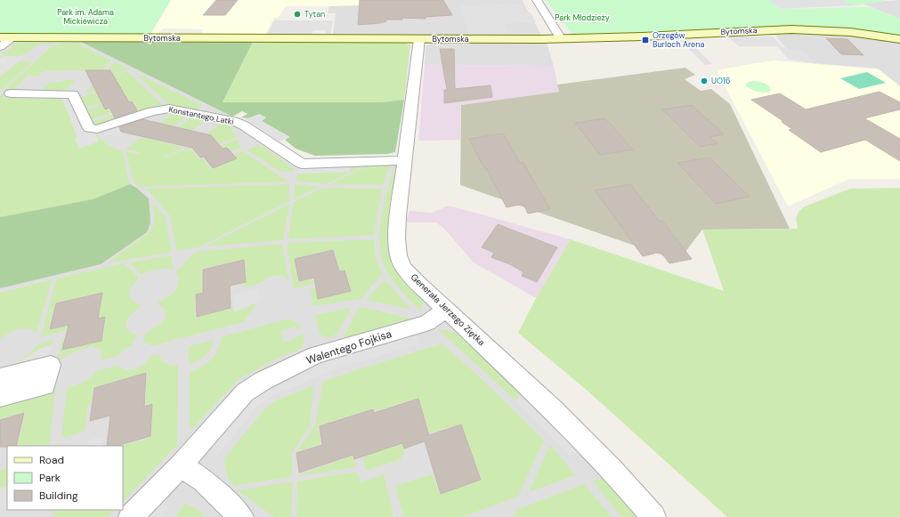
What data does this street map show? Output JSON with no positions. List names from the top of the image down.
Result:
{
  "streets": {
    "street": [
      "Bytomska",
      "Konstantego Latki",
      "Generała Jerzego Ziętka",
      "Walentego Fojkisa"
    ]
  },
  "crossings": [
    ["Bytomska", "Generała Jerzego Ziętka"],
    ["Konstantego Latki", "Generała Jerzego Ziętka"],
    ["Generała Jerzego Ziętka", "Walentego Fojkisa"]
  ],
  "parks": ["Park im. Adama Mickiewicza", "Park Młodzieży"],
  "places": {
    "other": ["Tytan", "UO16"],
    "transit": ["Orzegów Burloch Arena"]
  },
  "legend": ["Road", "Park", "Building"]
}
